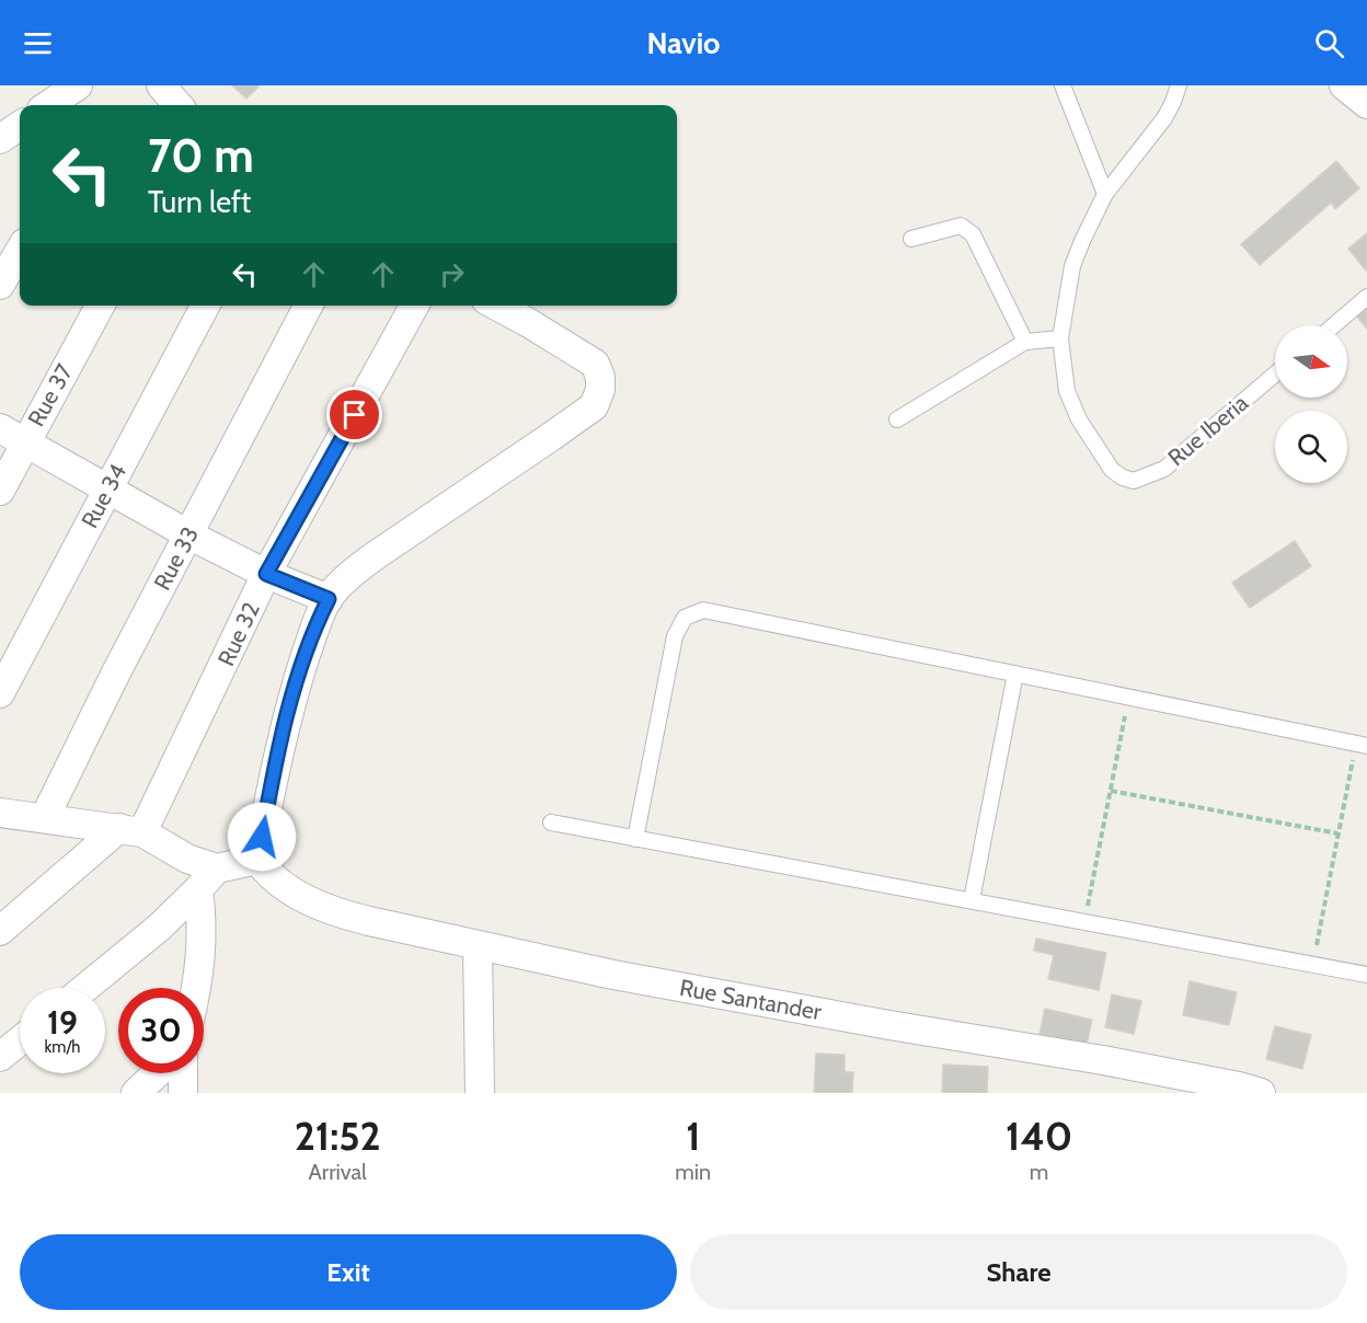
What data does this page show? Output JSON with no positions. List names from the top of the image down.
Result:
{
  "streets": {
    "street": [
      "Rue 37",
      "Rue 34",
      "Rue 33",
      "Rue 32",
      "Rue Santander"
    ],
    "lane": ["Rue Iberia"]
  },
  "north": "right",
  "page": {
    "header": "Navio",
    "turn": ["70 m", "Turn left"],
    "speed": "19 km/h",
    "limit": "30",
    "eta": [
      "21:52",
      "Arrival",
      "1",
      "min",
      "140",
      "m"
    ],
    "buttons": ["Exit", "Share"]
  }
}
